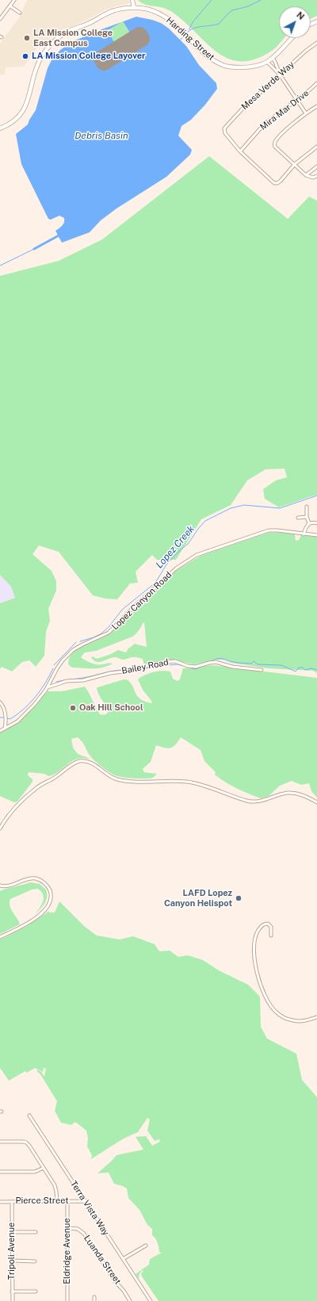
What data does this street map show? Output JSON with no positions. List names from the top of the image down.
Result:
{
  "streets": {
    "street": [
      "Harding Street",
      "Mesa Verde Way",
      "Mira Mar Drive",
      "Lopez Canyon Road",
      "Bailey Road",
      "Pierce Street",
      "Terra Vista Way",
      "Tripoli Avenue",
      "Eldridge Avenue",
      "Luanda Street"
    ]
  },
  "crossings": [
    ["Mesa Verde Way", "Mira Mar Drive"],
    ["Lopez Canyon Road", "Bailey Road"],
    ["Pierce Street", "Terra Vista Way"],
    ["Pierce Street", "Tripoli Avenue"],
    ["Pierce Street", "Eldridge Avenue"],
    ["Eldridge Avenue", "Luanda Street"]
  ],
  "water": ["Debris Basin", "Lopez Creek"],
  "places": [
    "LA Mission College East Campus",
    "LA Mission College Layover",
    "Oak Hill School",
    "LAFD Lopez Canyon Helispot"
  ],
  "north": "top right"
}
